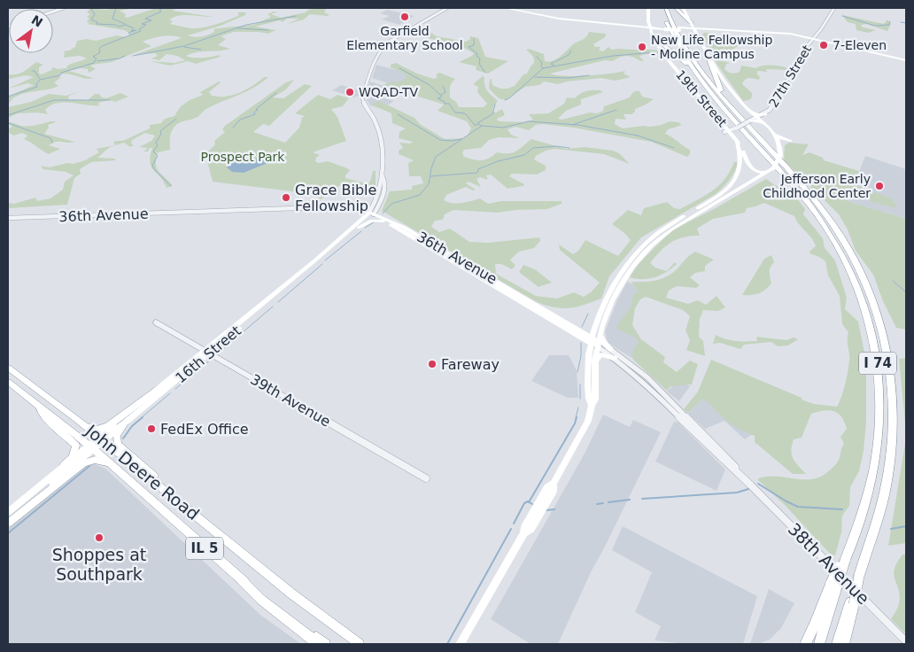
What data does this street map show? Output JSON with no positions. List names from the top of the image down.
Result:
{
  "streets": {
    "highway": ["I 74", "John Deere Road", "IL 5"],
    "main road": [
      "27th Street",
      "19th Street",
      "36th Avenue",
      "16th Street"
    ],
    "street": ["39th Avenue", "38th Avenue"]
  },
  "crossings": [
    ["27th Street", "19th Street"],
    ["36th Avenue", "16th Street"],
    ["36th Avenue", "38th Avenue"],
    ["16th Street", "39th Avenue"],
    ["16th Street", "John Deere Road"]
  ],
  "parks": ["Prospect Park"],
  "places": [
    "Garfield Elementary School",
    "7-Eleven",
    "New Life Fellowship - Moline Campus",
    "WQAD-TV",
    "Jefferson Early Childhood Center",
    "Grace Bible Fellowship",
    "Fareway",
    "FedEx Office",
    "Shoppes at Southpark"
  ],
  "north": "top right"
}
